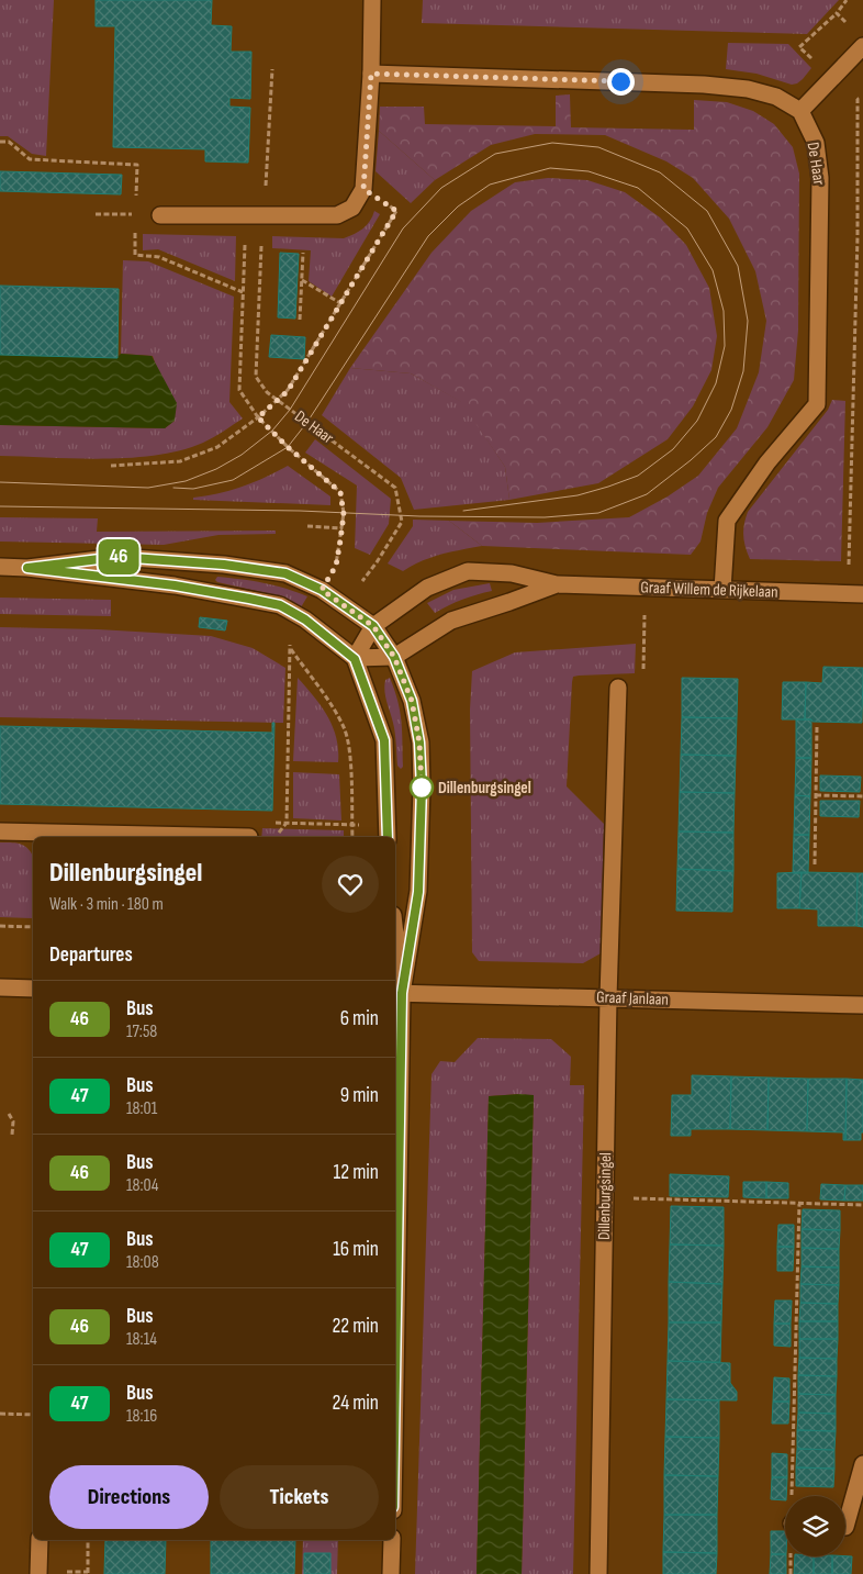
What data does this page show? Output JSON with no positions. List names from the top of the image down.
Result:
{
  "streets": {
    "street": [
      "De Haar",
      "Graaf Willem de Rijkelaan",
      "Graaf Janlaan",
      "Dillenburgsingel"
    ]
  },
  "crossings": [
    ["De Haar", "Graaf Willem de Rijkelaan"],
    ["Graaf Janlaan", "Dillenburgsingel"]
  ],
  "places": ["Dillenburgsingel"],
  "lines": ["bus line 46"],
  "page": {
    "on_map": "46",
    "heading": [
      ["Dillenburgsingel", "Walk · 3 min · 180 m"],
      "Departures"
    ],
    "list": [
      {
        "mark": "46",
        "name": "Bus",
        "note": "17:58",
        "value": "6 min"
      },
      {
        "mark": "47",
        "name": "Bus",
        "note": "18:01",
        "value": "9 min"
      },
      {
        "mark": "46",
        "name": "Bus",
        "note": "18:04",
        "value": "12 min"
      },
      {
        "mark": "47",
        "name": "Bus",
        "note": "18:08",
        "value": "16 min"
      },
      {
        "mark": "46",
        "name": "Bus",
        "note": "18:14",
        "value": "22 min"
      },
      {
        "mark": "47",
        "name": "Bus",
        "note": "18:16",
        "value": "24 min"
      }
    ],
    "buttons": ["Directions", "Tickets"]
  }
}
